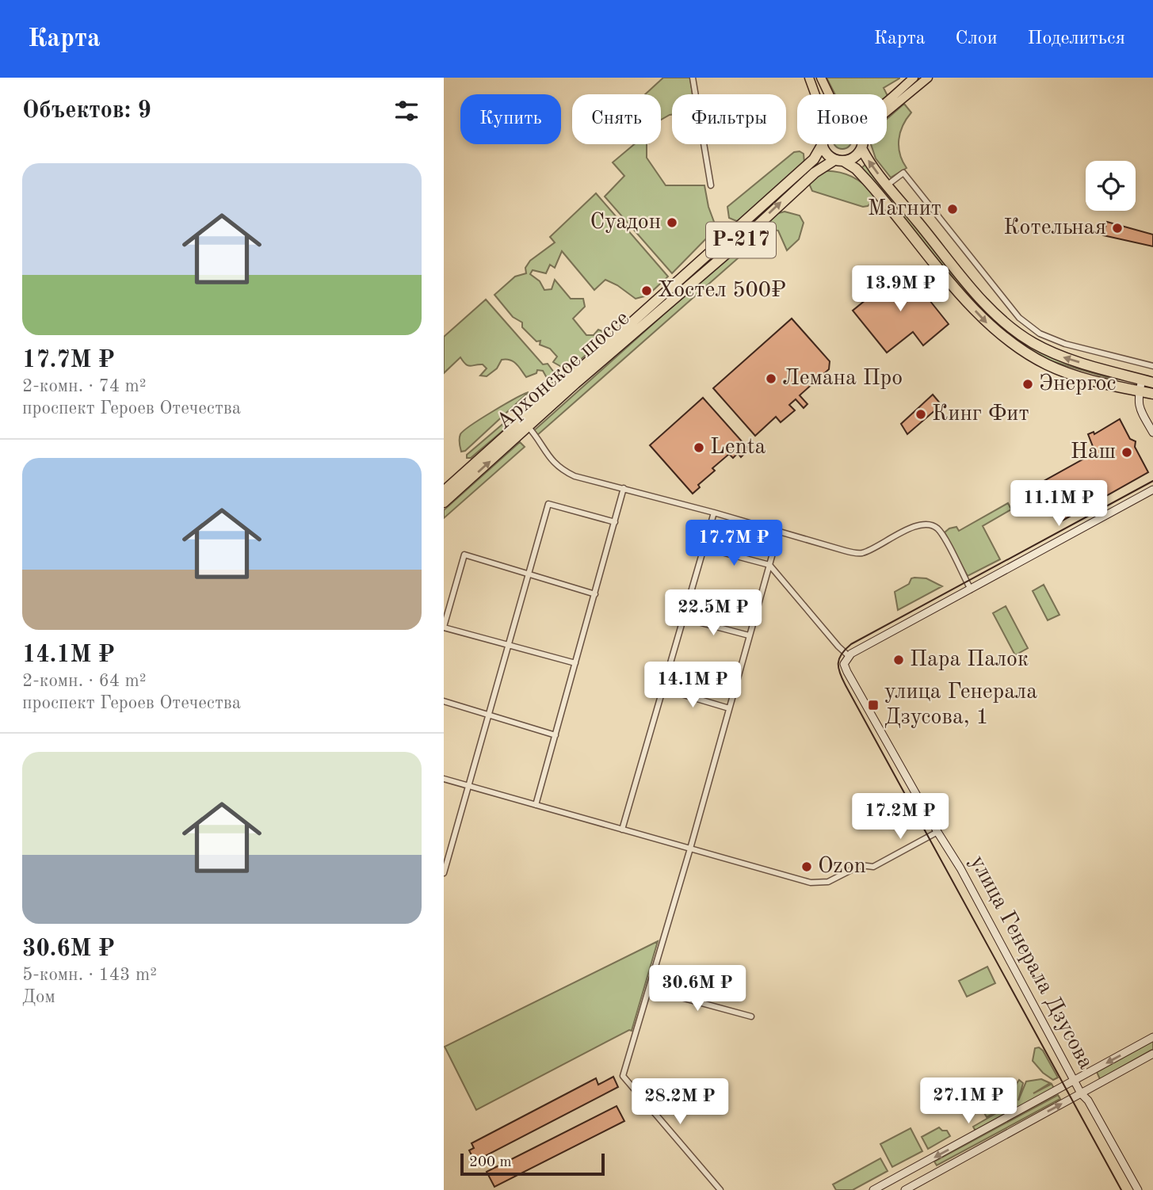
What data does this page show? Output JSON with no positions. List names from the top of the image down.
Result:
{
  "streets": {
    "highway": ["Р-217", "Архонское шоссе"],
    "street": ["улица Генерала Дзусова"]
  },
  "places": {
    "other": [
      "Магнит",
      "Суадон",
      "Котельная",
      "Хостел 500₽",
      "Лемана Про",
      "Энергос",
      "Кинг Фит",
      "Lenta",
      "Наш",
      "Пара Палок",
      "Ozon"
    ],
    "transit": ["улица Генерала Дзусова, 1"]
  },
  "scale_bar": "200 m",
  "page": {
    "header": "Карта",
    "nav": ["Карта", "Слои", "Поделиться"],
    "heading": "Объектов: 9",
    "chip": [
      "Купить",
      "Снять",
      "Фильтры",
      "Новое"
    ],
    "list": [
      {
        "name": "17.7M ₽",
        "note": "2-комн. · 74 m² · проспект Героев Отечества"
      },
      {
        "name": "14.1M ₽",
        "note": "2-комн. · 64 m² · проспект Героев Отечества"
      },
      {
        "name": "30.6M ₽",
        "note": "5-комн. · 143 m² · Дом"
      }
    ],
    "price": [
      "13.9M ₽",
      "11.1M ₽",
      "17.7M ₽",
      "22.5M ₽",
      "14.1M ₽",
      "17.2M ₽",
      "30.6M ₽",
      "27.1M ₽",
      "28.2M ₽"
    ],
    "scale": "200 m"
  }
}
